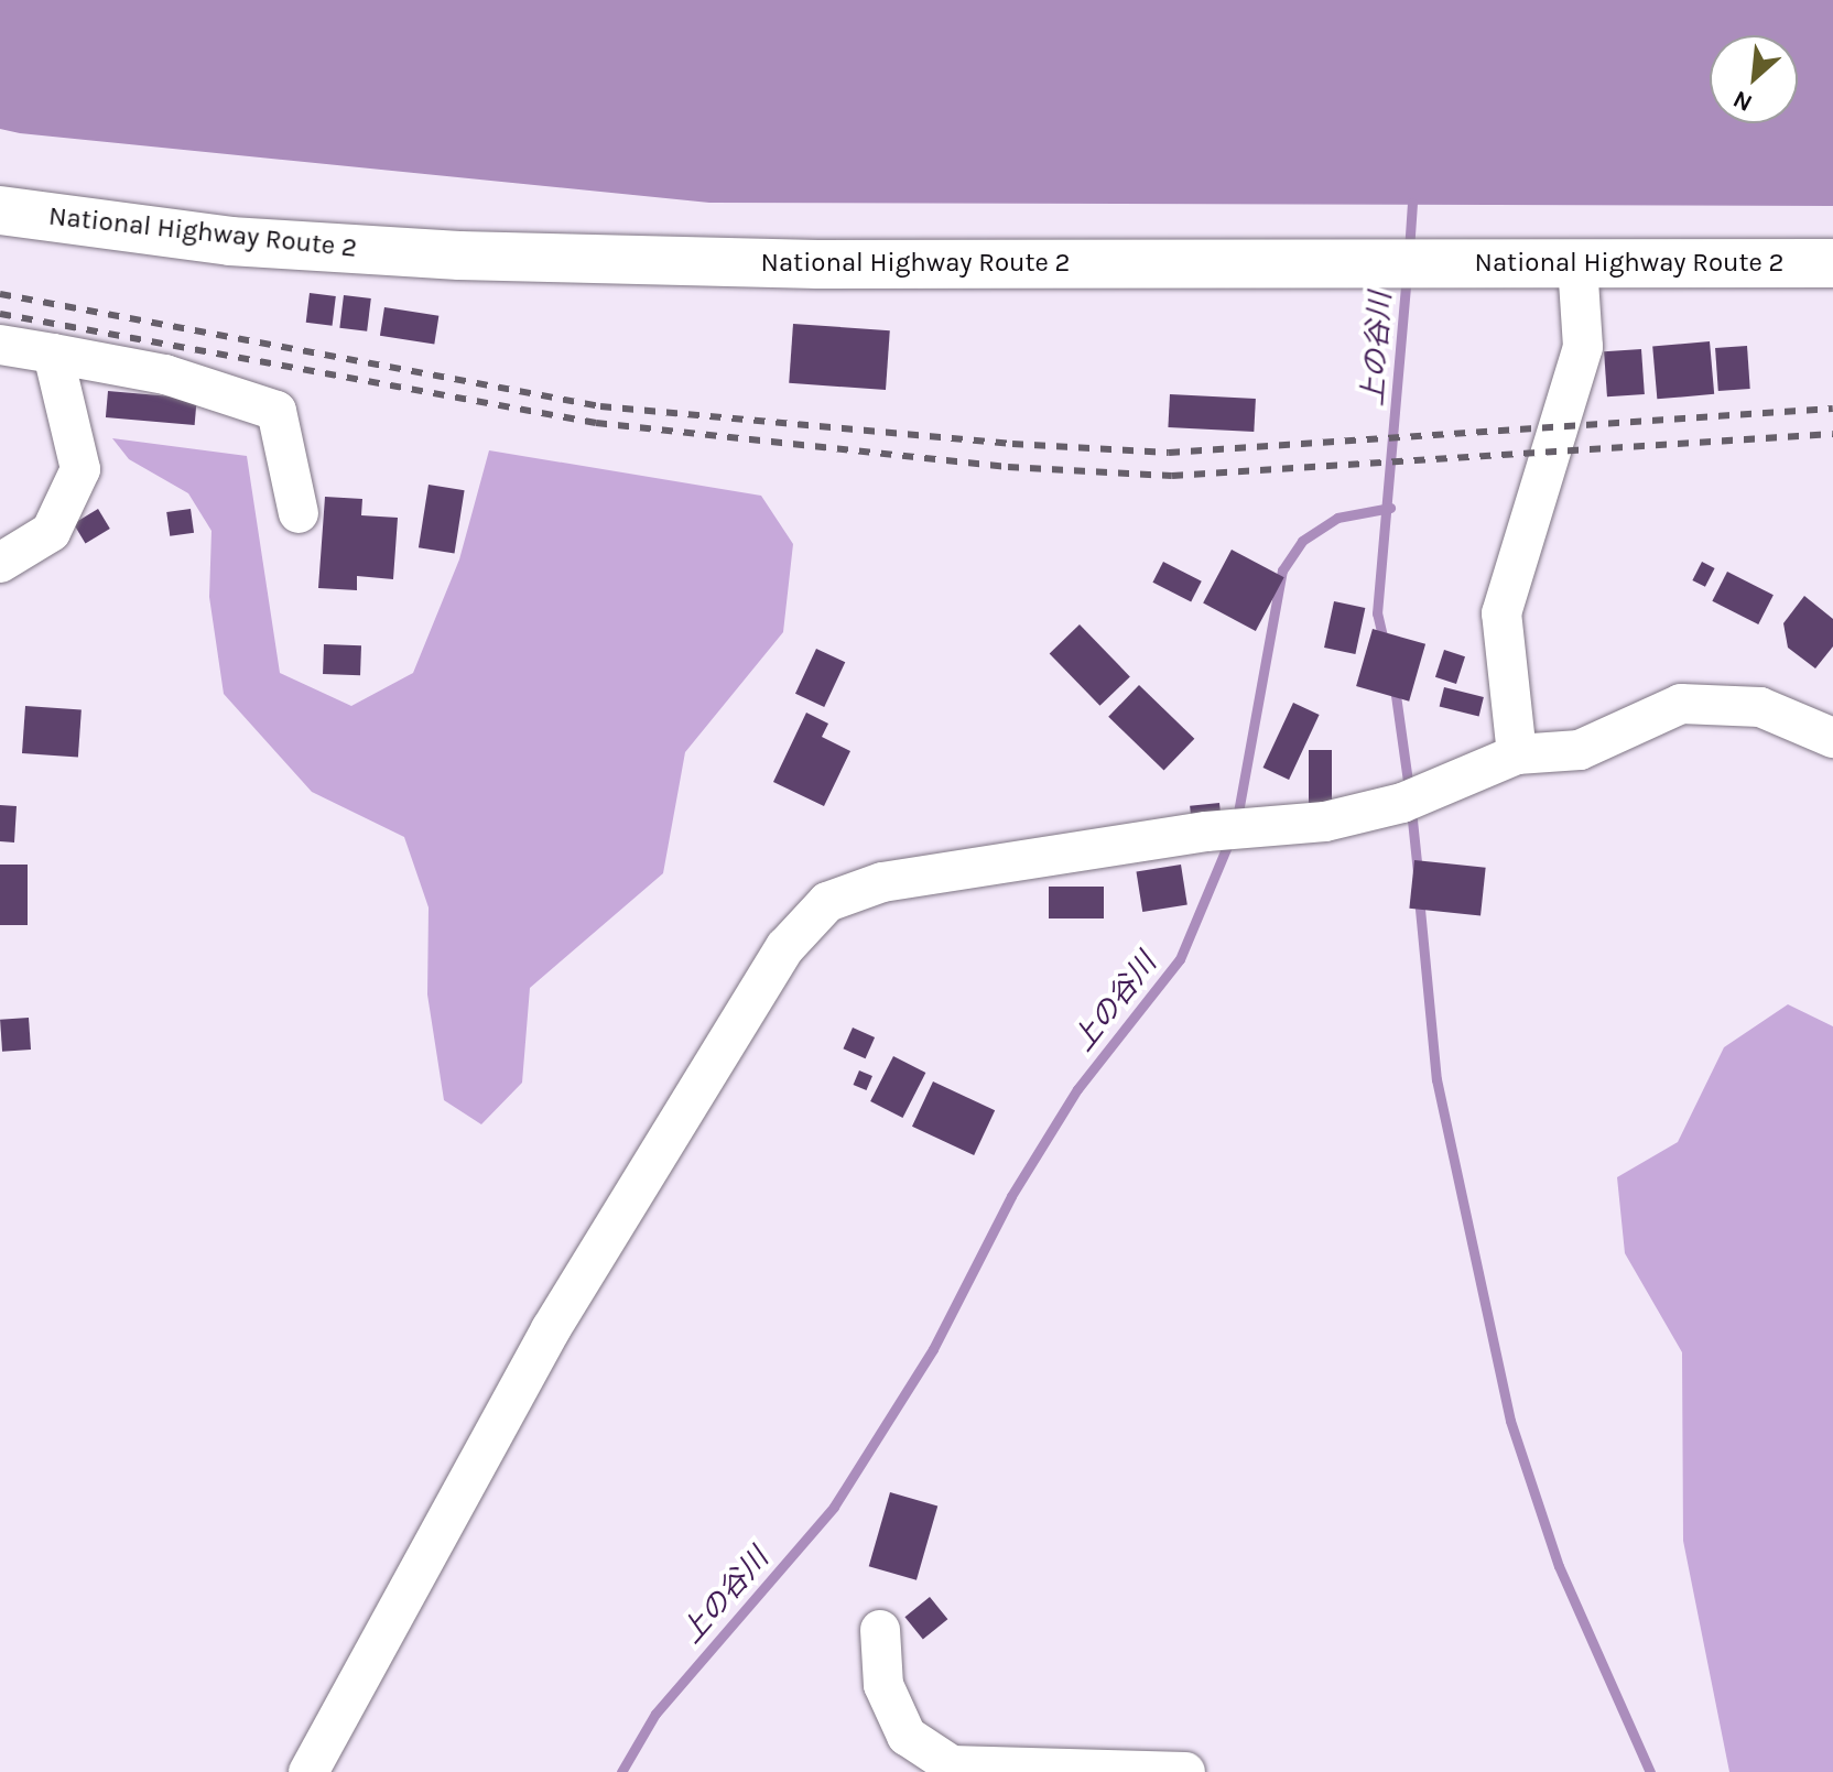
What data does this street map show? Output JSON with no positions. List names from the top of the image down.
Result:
{
  "streets": {
    "highway": ["National Highway Route 2"]
  },
  "water": ["上の谷川"],
  "north": "bottom left"
}
